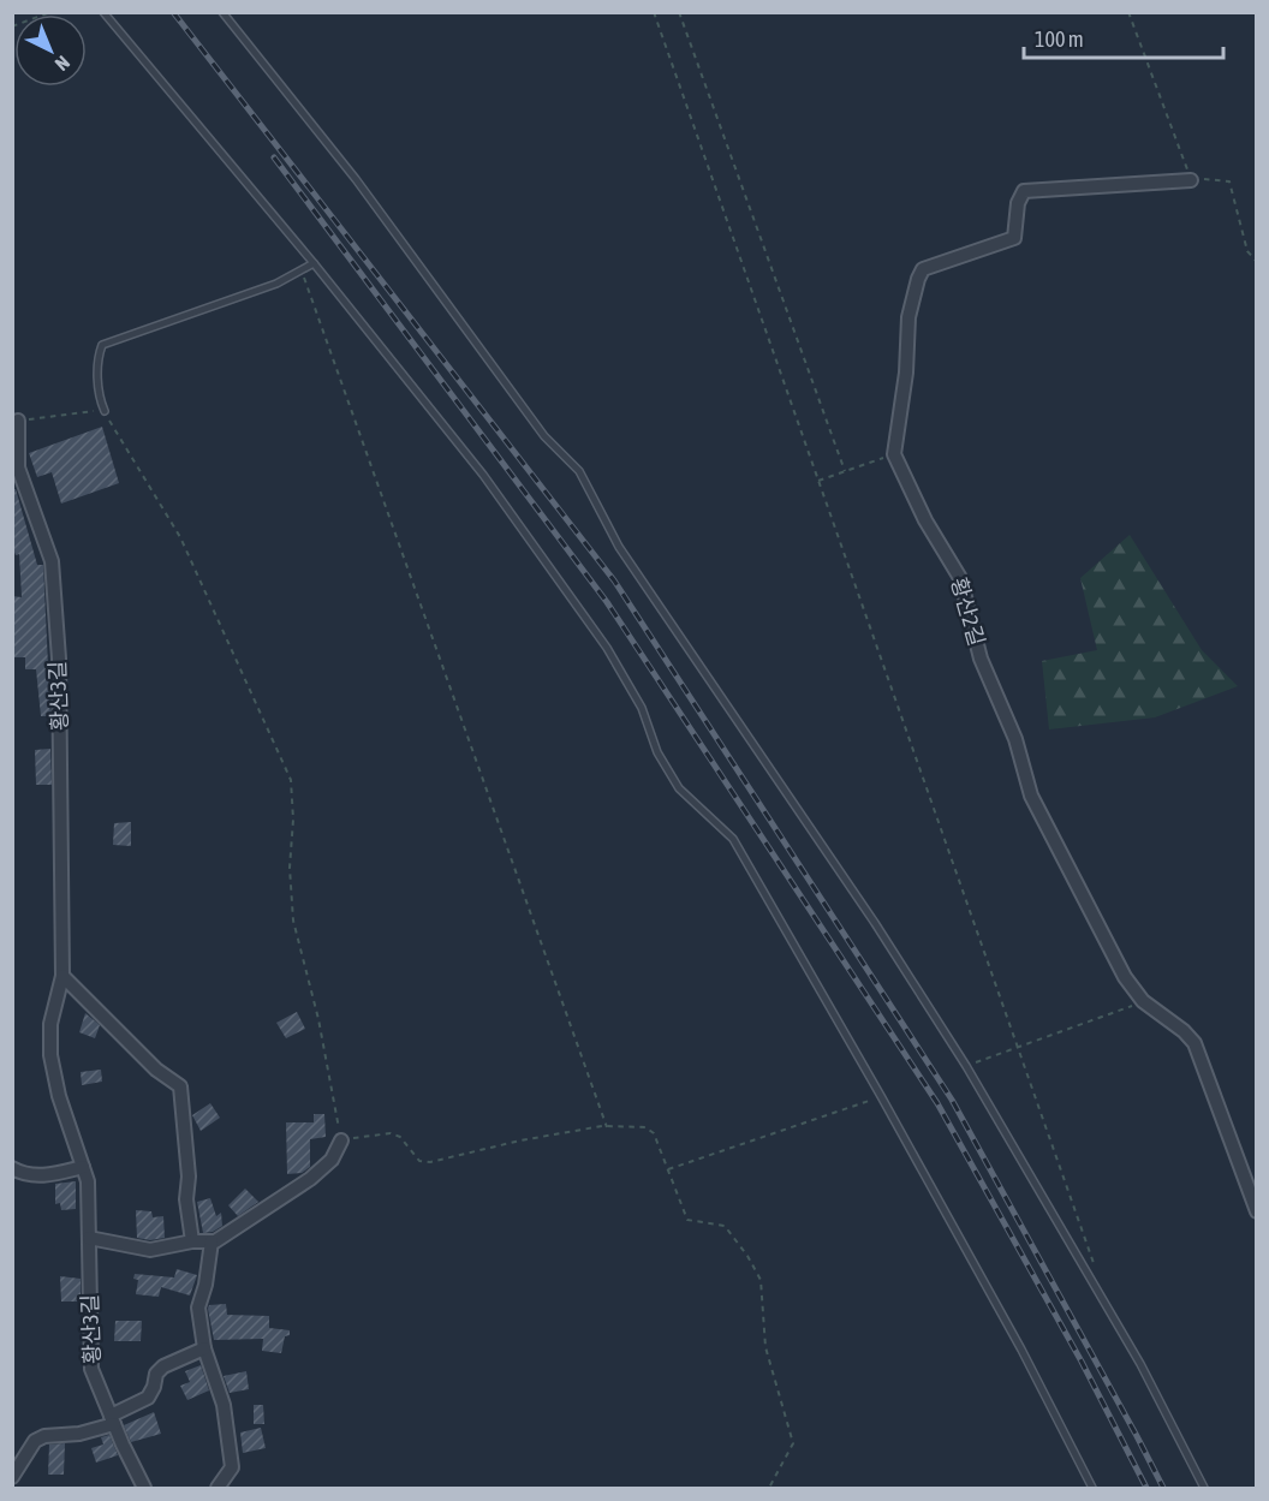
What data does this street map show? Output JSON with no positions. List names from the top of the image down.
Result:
{
  "streets": {
    "street": ["황산2길", "황산3길"]
  },
  "scale_bar": "100 m",
  "north": "bottom right"
}
